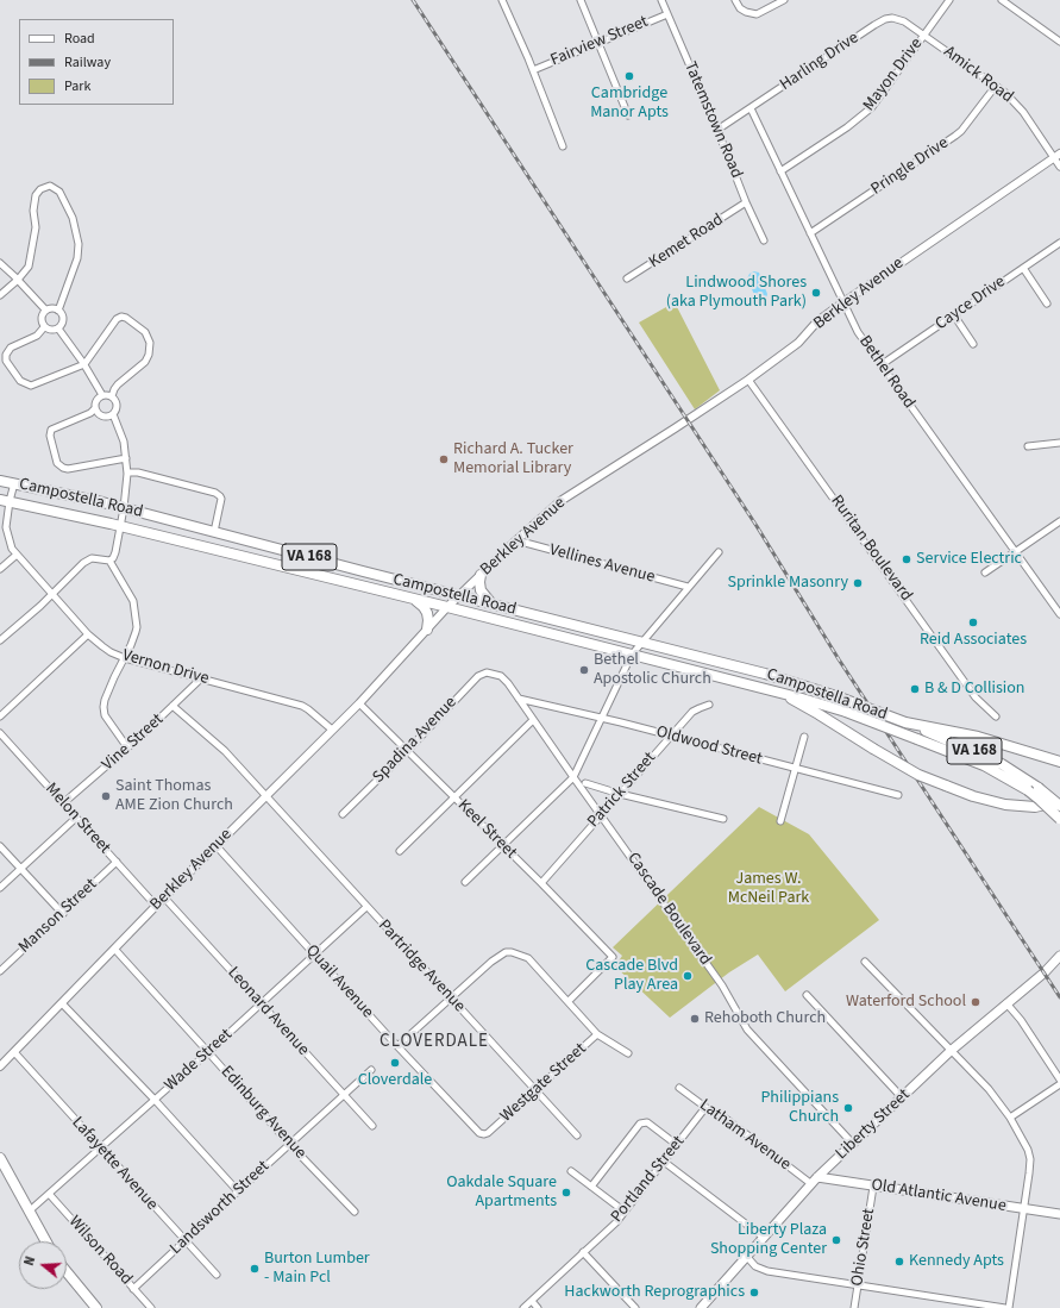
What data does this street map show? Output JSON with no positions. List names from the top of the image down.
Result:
{
  "streets": {
    "main road": [
      "Campostella Road",
      "VA 168",
      "Liberty Street",
      "Old Atlantic Avenue"
    ],
    "street": [
      "Fairview Street",
      "Harling Drive",
      "Mayon Drive",
      "Amick Road",
      "Tatemstown Road",
      "Pringle Drive",
      "Kemet Road",
      "Berkley Avenue",
      "Cayce Drive",
      "Bethel Road",
      "Ruritan Boulevard",
      "Vellines Avenue",
      "Vernon Drive",
      "Spadina Avenue",
      "Vine Street",
      "Oldwood Street",
      "Patrick Street",
      "Melon Street",
      "Keel Street",
      "Cascade Boulevard",
      "Manson Street",
      "Partridge Avenue",
      "Quail Avenue",
      "Leonard Avenue",
      "Wade Street",
      "Westgate Street",
      "Edinburg Avenue",
      "Latham Avenue",
      "Lafayette Avenue",
      "Portland Street",
      "Landsworth Street",
      "Ohio Street",
      "Wilson Road"
    ]
  },
  "crossings": [
    ["Fairview Street", "Tatemstown Road"],
    ["Harling Drive", "Mayon Drive"],
    ["Harling Drive", "Amick Road"],
    ["Harling Drive", "Tatemstown Road"],
    ["Harling Drive", "Bethel Road"],
    ["Mayon Drive", "Amick Road"],
    ["Mayon Drive", "Bethel Road"],
    ["Amick Road", "Pringle Drive"],
    ["Amick Road", "Berkley Avenue"],
    ["Tatemstown Road", "Kemet Road"],
    ["Pringle Drive", "Bethel Road"],
    ["Berkley Avenue", "Bethel Road"],
    ["Berkley Avenue", "Campostella Road"],
    ["Berkley Avenue", "Ruritan Boulevard"],
    ["Berkley Avenue", "Vellines Avenue"],
    ["Berkley Avenue", "Vernon Drive"],
    ["Berkley Avenue", "Melon Street"],
    ["Berkley Avenue", "Keel Street"],
    ["Berkley Avenue", "Partridge Avenue"],
    ["Berkley Avenue", "Quail Avenue"],
    ["Berkley Avenue", "Leonard Avenue"],
    ["Berkley Avenue", "Edinburg Avenue"],
    ["Berkley Avenue", "Lafayette Avenue"],
    ["Cayce Drive", "Bethel Road"],
    ["Campostella Road", "VA 168"],
    ["Campostella Road", "Vernon Drive"],
    ["Vernon Drive", "Vine Street"],
    ["Spadina Avenue", "Keel Street"],
    ["Spadina Avenue", "Cascade Boulevard"],
    ["Vine Street", "Melon Street"],
    ["Vine Street", "Partridge Avenue"],
    ["Oldwood Street", "Patrick Street"],
    ["Oldwood Street", "Cascade Boulevard"],
    ["Patrick Street", "Keel Street"],
    ["Patrick Street", "Cascade Boulevard"],
    ["Melon Street", "Manson Street"],
    ["Keel Street", "Westgate Street"],
    ["Cascade Boulevard", "Liberty Street"],
    ["Partridge Avenue", "Wade Street"],
    ["Partridge Avenue", "Westgate Street"],
    ["Quail Avenue", "Wade Street"],
    ["Quail Avenue", "Westgate Street"],
    ["Leonard Avenue", "Wade Street"],
    ["Leonard Avenue", "Landsworth Street"],
    ["Wade Street", "Edinburg Avenue"],
    ["Wade Street", "Lafayette Avenue"],
    ["Wade Street", "Wilson Road"],
    ["Edinburg Avenue", "Landsworth Street"],
    ["Liberty Street", "Latham Avenue"],
    ["Liberty Street", "Old Atlantic Avenue"],
    ["Latham Avenue", "Portland Street"],
    ["Latham Avenue", "Old Atlantic Avenue"],
    ["Lafayette Avenue", "Landsworth Street"],
    ["Old Atlantic Avenue", "Ohio Street"],
    ["Landsworth Street", "Wilson Road"]
  ],
  "districts": ["CLOVERDALE"],
  "parks": ["James W. McNeil Park"],
  "places": [
    "Cambridge Manor Apts",
    "Lindwood Shores (aka Plymouth Park)",
    "Richard A. Tucker Memorial Library",
    "Service Electric",
    "Sprinkle Masonry",
    "Reid Associates",
    "Bethel Apostolic Church",
    "B & D Collision",
    "Saint Thomas AME Zion Church",
    "Cascade Blvd Play Area",
    "Waterford School",
    "Rehoboth Church",
    "Cloverdale",
    "Philippians Church",
    "Oakdale Square Apartments",
    "Liberty Plaza Shopping Center",
    "Kennedy Apts",
    "Burton Lumber - Main Pcl",
    "Hackworth Reprographics"
  ],
  "legend": ["Road", "Railway", "Park"],
  "north": "left"
}
